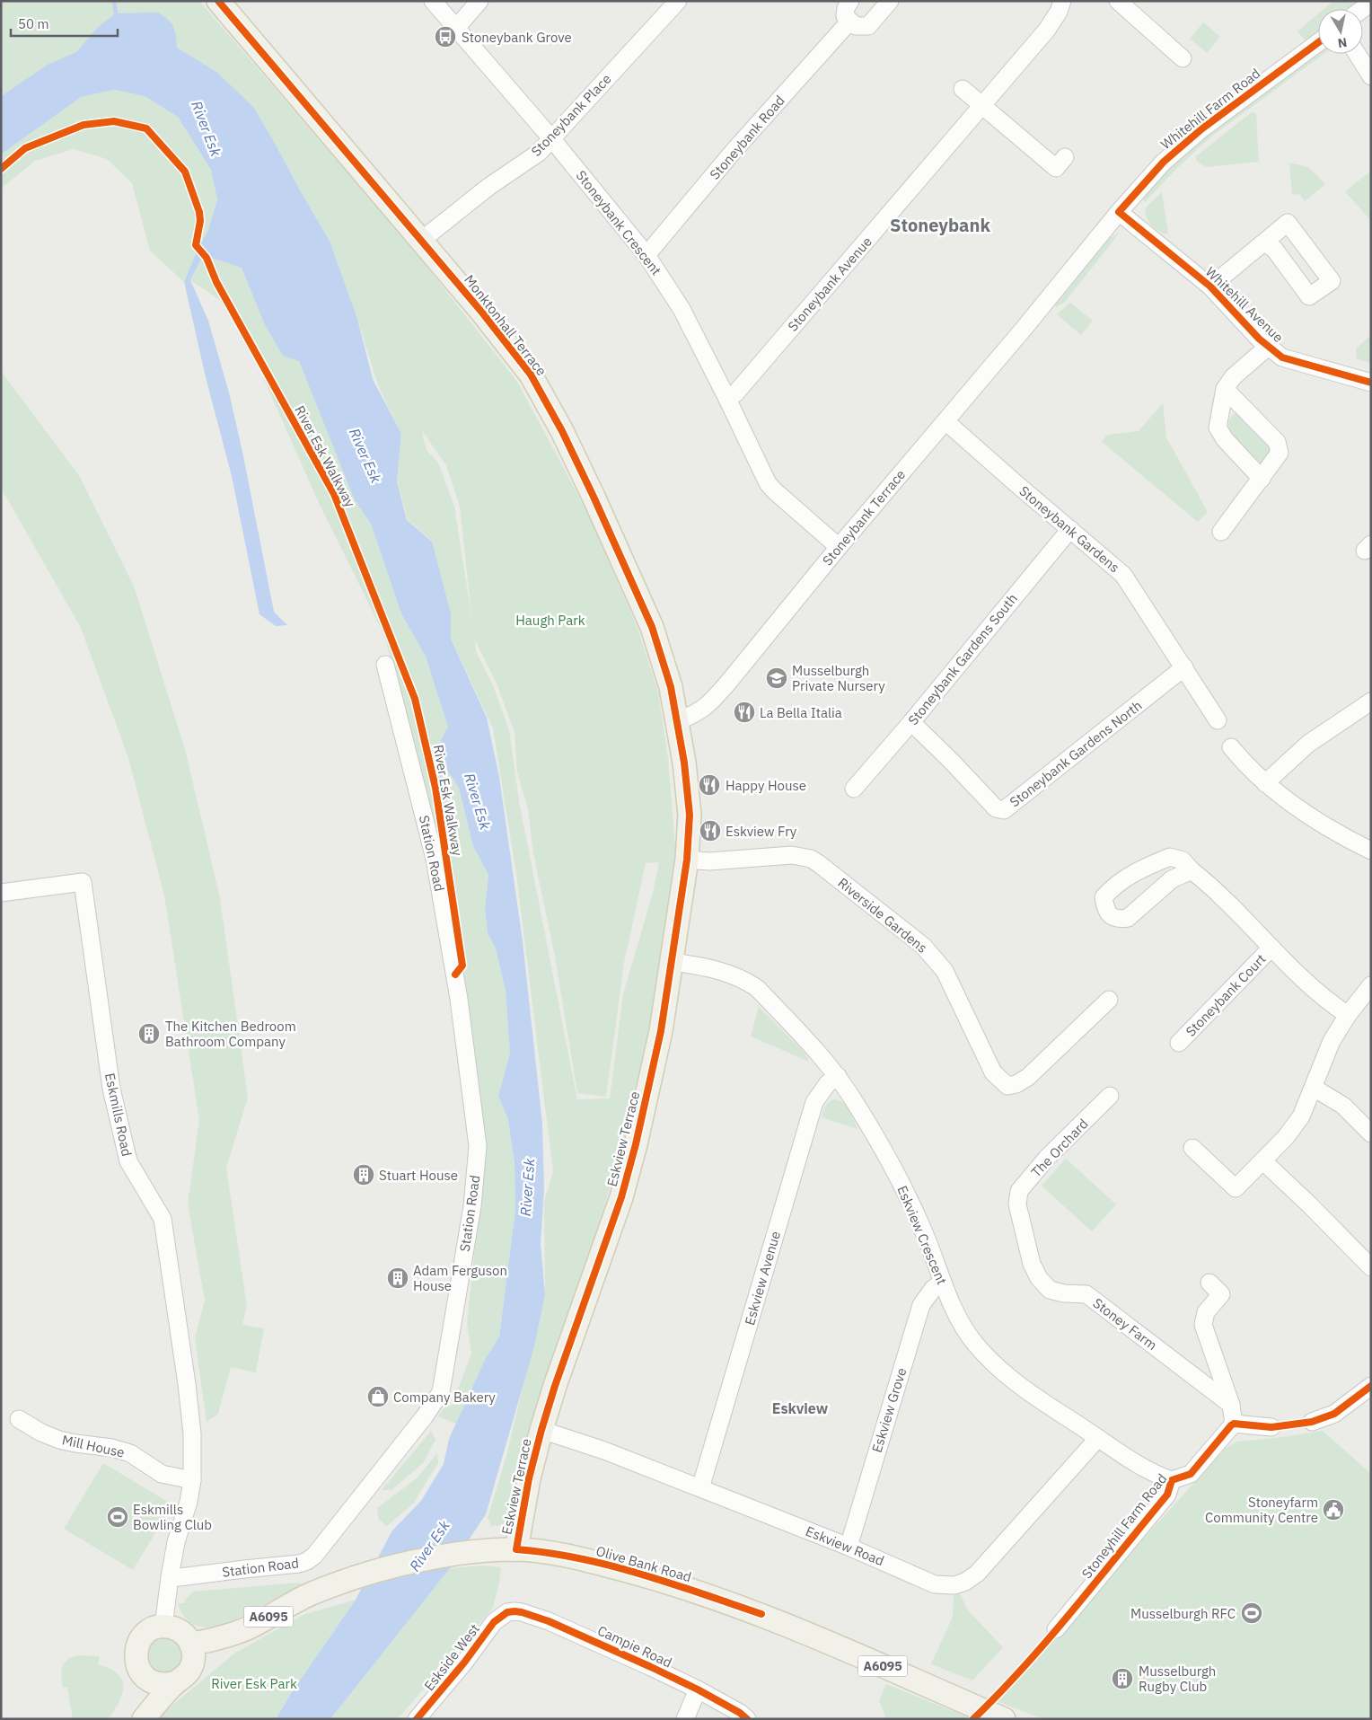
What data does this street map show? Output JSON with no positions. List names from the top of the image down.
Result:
{
  "streets": {
    "main road": [
      "Monktonhall Terrace",
      "Eskview Terrace",
      "Olive Bank Road",
      "A6095"
    ],
    "street": [
      "Whitehill Farm Road",
      "Stoneybank Place",
      "Stoneybank Road",
      "Stoneybank Crescent",
      "Stoneybank Avenue",
      "Whitehill Avenue",
      "Stoneybank Terrace",
      "Stoneybank Gardens",
      "Stoneybank Gardens South",
      "Stoneybank Gardens North",
      "Station Road",
      "Riverside Gardens",
      "Stoneybank Court",
      "Eskmills Road",
      "The Orchard",
      "Eskview Crescent",
      "Eskview Avenue",
      "Stoney Farm",
      "Eskview Grove",
      "Mill House",
      "Stoneyhill Farm Road",
      "Eskview Road",
      "Campie Road",
      "Eskside West"
    ],
    "cycle path": ["River Esk Walkway"]
  },
  "crossings": [
    ["Whitehill Farm Road", "Whitehill Avenue"],
    ["Whitehill Farm Road", "Stoneybank Terrace"],
    ["Stoneybank Place", "Stoneybank Crescent"],
    ["Stoneybank Road", "Stoneybank Crescent"],
    ["Stoneybank Crescent", "Stoneybank Avenue"],
    ["Stoneybank Crescent", "Stoneybank Terrace"],
    ["Monktonhall Terrace", "Stoneybank Terrace"],
    ["Monktonhall Terrace", "Eskview Terrace"],
    ["Stoneybank Terrace", "Stoneybank Gardens"],
    ["Stoneybank Terrace", "Eskview Terrace"],
    ["Stoneybank Gardens", "Stoneybank Gardens South"],
    ["Stoneybank Gardens", "Stoneybank Gardens North"],
    ["Stoneybank Gardens South", "Stoneybank Gardens North"],
    ["Station Road", "Eskmills Road"],
    ["Riverside Gardens", "Eskview Terrace"],
    ["Eskmills Road", "Mill House"],
    ["Eskview Terrace", "Eskview Crescent"],
    ["Eskview Terrace", "Eskview Road"],
    ["Eskview Terrace", "Olive Bank Road"],
    ["The Orchard", "Stoney Farm"],
    ["Eskview Crescent", "Eskview Avenue"],
    ["Eskview Crescent", "Eskview Grove"],
    ["Eskview Crescent", "Stoneyhill Farm Road"],
    ["Eskview Crescent", "Eskview Road"],
    ["Eskview Avenue", "Eskview Road"],
    ["Eskview Grove", "Eskview Road"],
    ["Campie Road", "Eskside West"]
  ],
  "districts": ["Stoneybank", "Eskview"],
  "water": ["River Esk"],
  "parks": ["Haugh Park", "River Esk Park"],
  "places": {
    "bus stop": ["Stoneybank Grove"],
    "school or university": ["Musselburgh Private Nursery"],
    "restaurant": ["La Bella Italia", "Happy House", "Eskview Fry"],
    "building": [
      "The Kitchen Bedroom Bathroom Company",
      "Stuart House",
      "Adam Ferguson House",
      "Musselburgh Rugby Club"
    ],
    "shop": ["Company Bakery"],
    "public building": ["Stoneyfarm Community Centre"],
    "sports": ["Eskmills Bowling Club", "Musselburgh RFC"]
  },
  "scale_bar": "50 m",
  "north": "bottom"
}
